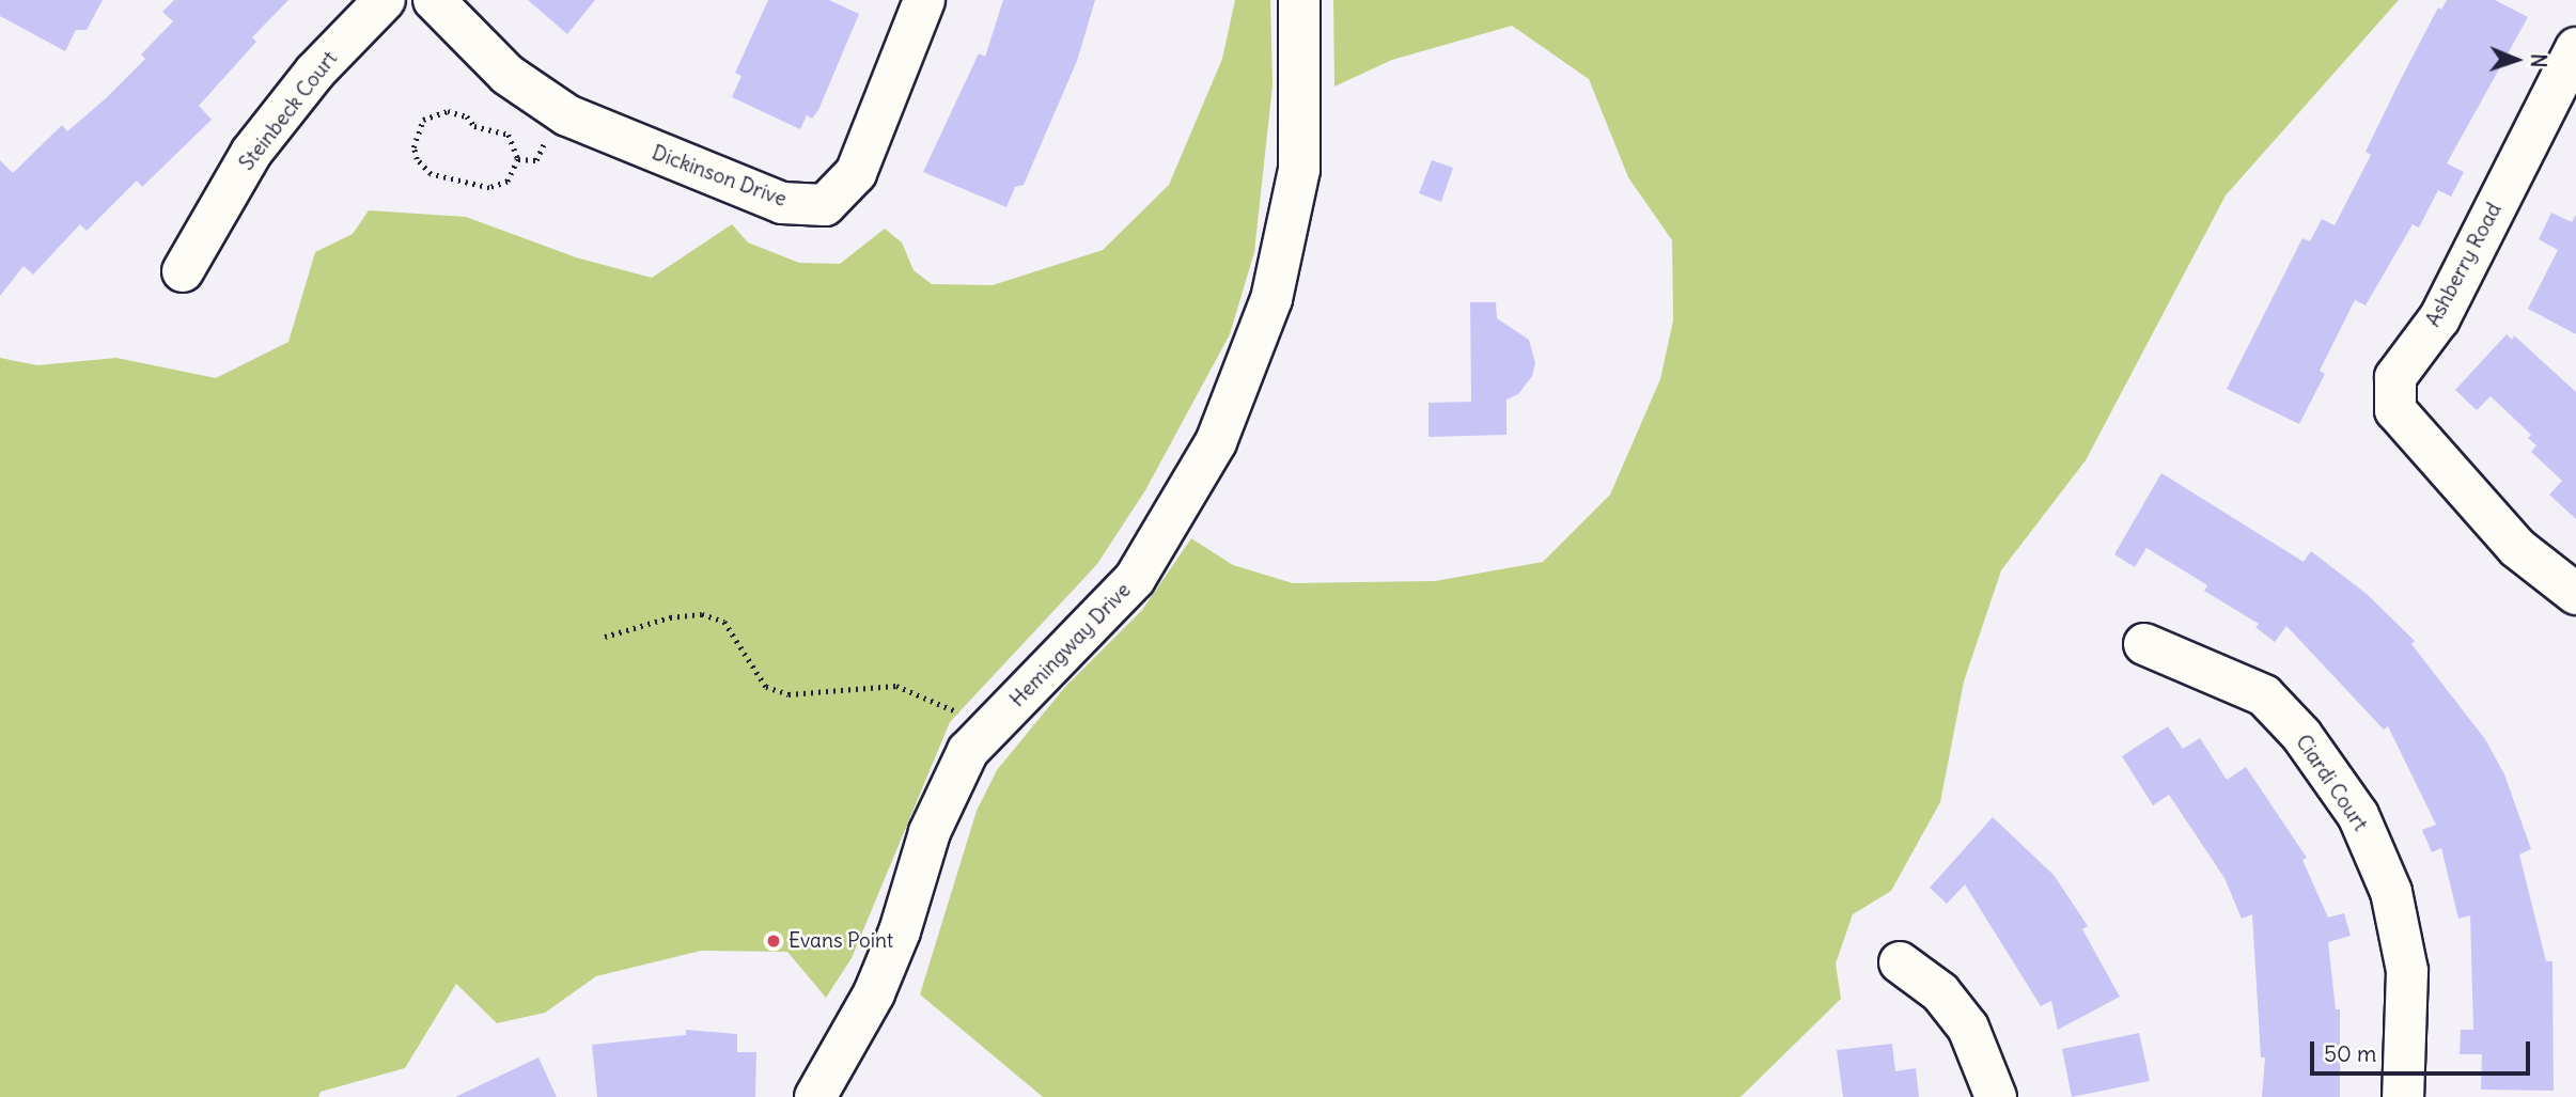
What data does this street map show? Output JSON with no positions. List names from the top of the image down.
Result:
{
  "streets": {
    "street": [
      "Steinbeck Court",
      "Dickinson Drive",
      "Ashberry Road",
      "Hemingway Drive",
      "Ciardi Court"
    ]
  },
  "places": ["Evans Point"],
  "scale_bar": "50 m",
  "north": "right"
}
